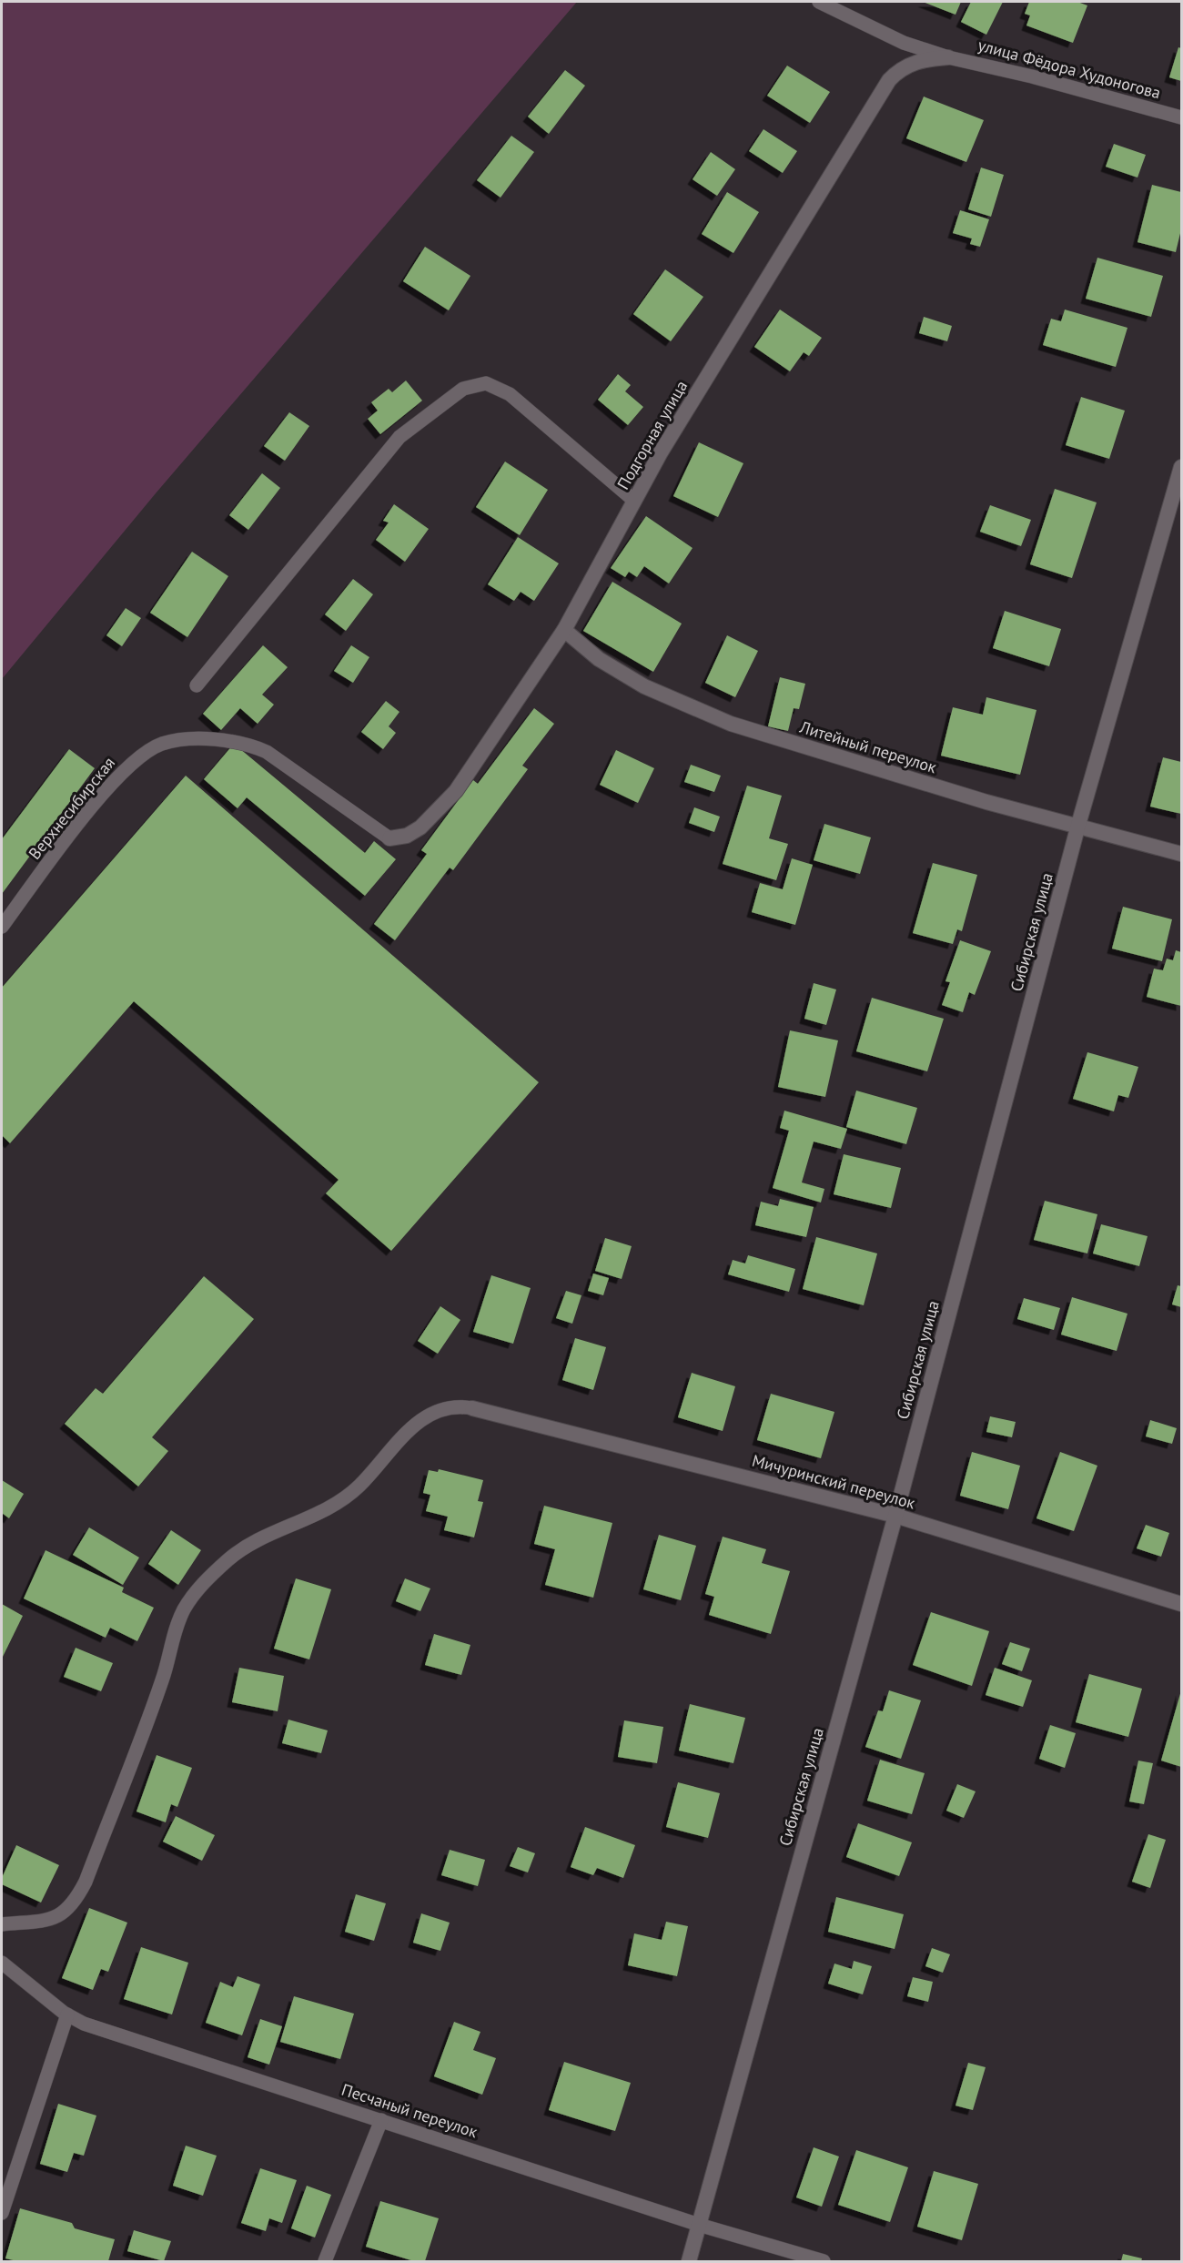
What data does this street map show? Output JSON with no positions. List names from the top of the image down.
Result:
{
  "streets": {
    "street": [
      "Подгорная улица",
      "Литейный переулок",
      "Сибирская улица",
      "Мичуринский переулок"
    ],
    "lane": ["улица Фёдора Худоногова", "Верхнесибирская", "Песчаный переулок"]
  },
  "crossings": [
    ["улица Фёдора Худоногова", "Подгорная улица"],
    ["Подгорная улица", "Литейный переулок"],
    ["Подгорная улица", "Верхнесибирская"],
    ["Литейный переулок", "Сибирская улица"],
    ["Сибирская улица", "Мичуринский переулок"],
    ["Сибирская улица", "Песчаный переулок"]
  ]
}
